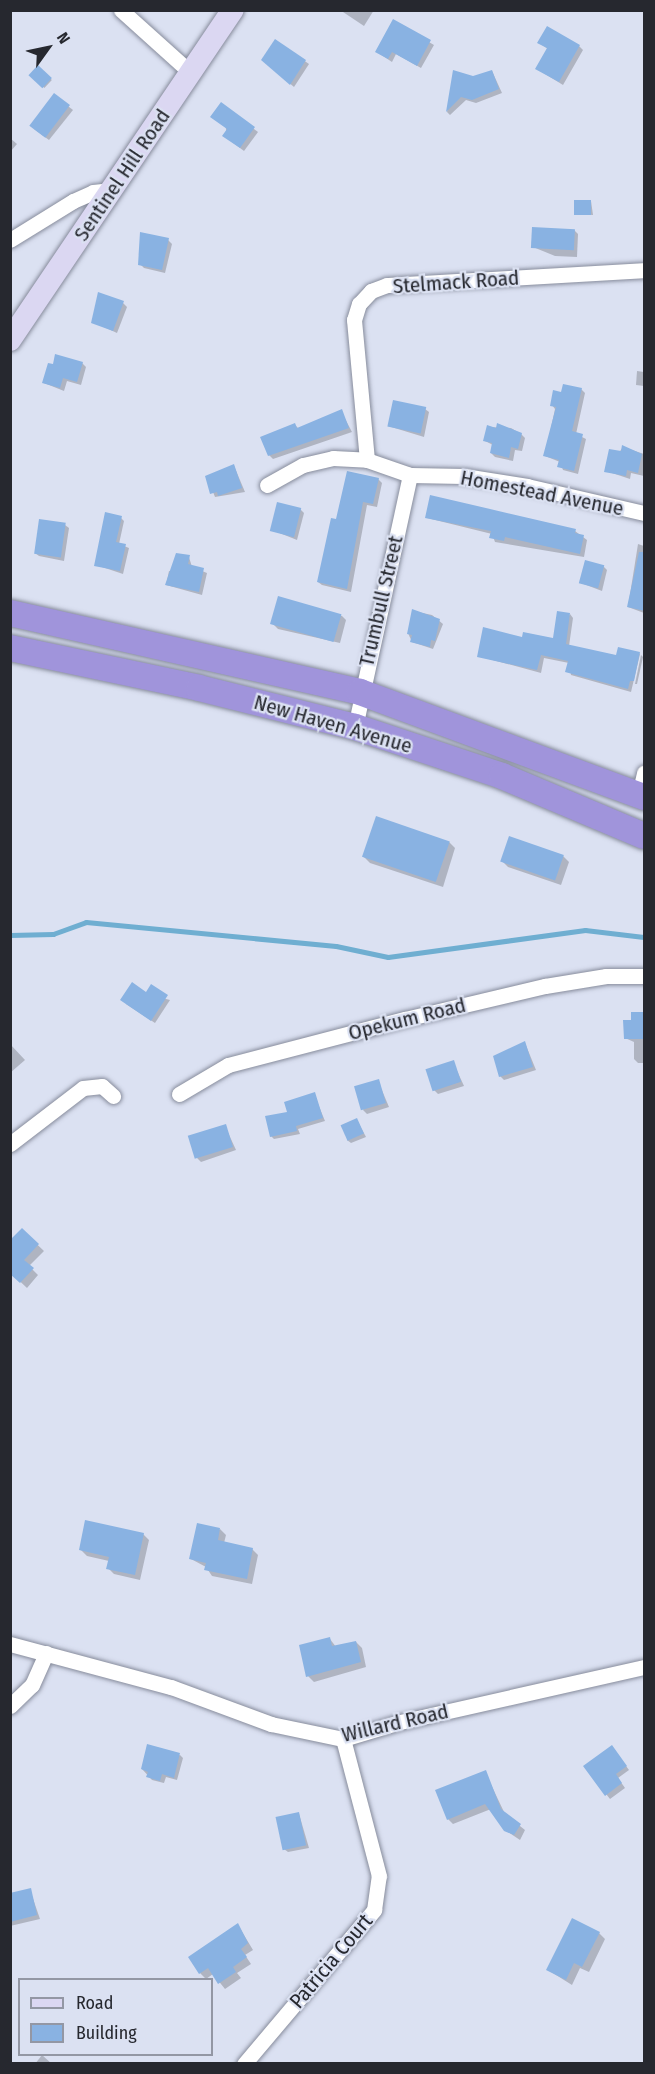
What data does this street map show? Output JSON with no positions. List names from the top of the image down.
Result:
{
  "streets": {
    "highway": ["New Haven Avenue"],
    "main road": ["Sentinel Hill Road"],
    "street": [
      "Stelmack Road",
      "Homestead Avenue",
      "Trumbull Street",
      "Opekum Road",
      "Willard Road",
      "Patricia Court"
    ]
  },
  "crossings": [
    ["Stelmack Road", "Homestead Avenue"],
    ["Homestead Avenue", "Trumbull Street"],
    ["Trumbull Street", "New Haven Avenue"],
    ["Willard Road", "Patricia Court"]
  ],
  "legend": ["Road", "Building"],
  "north": "top right"
}
